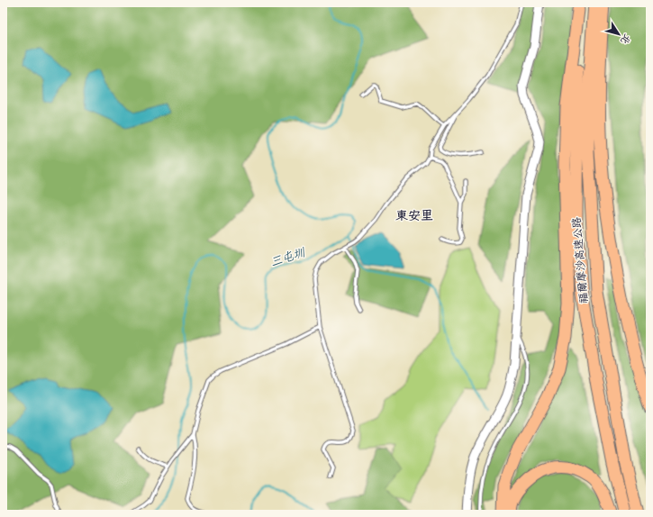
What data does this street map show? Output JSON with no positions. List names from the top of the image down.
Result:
{
  "streets": {
    "highway": ["福爾摩沙高速公路"]
  },
  "districts": ["東安里"],
  "water": ["三屯圳"],
  "north": "bottom right"
}
